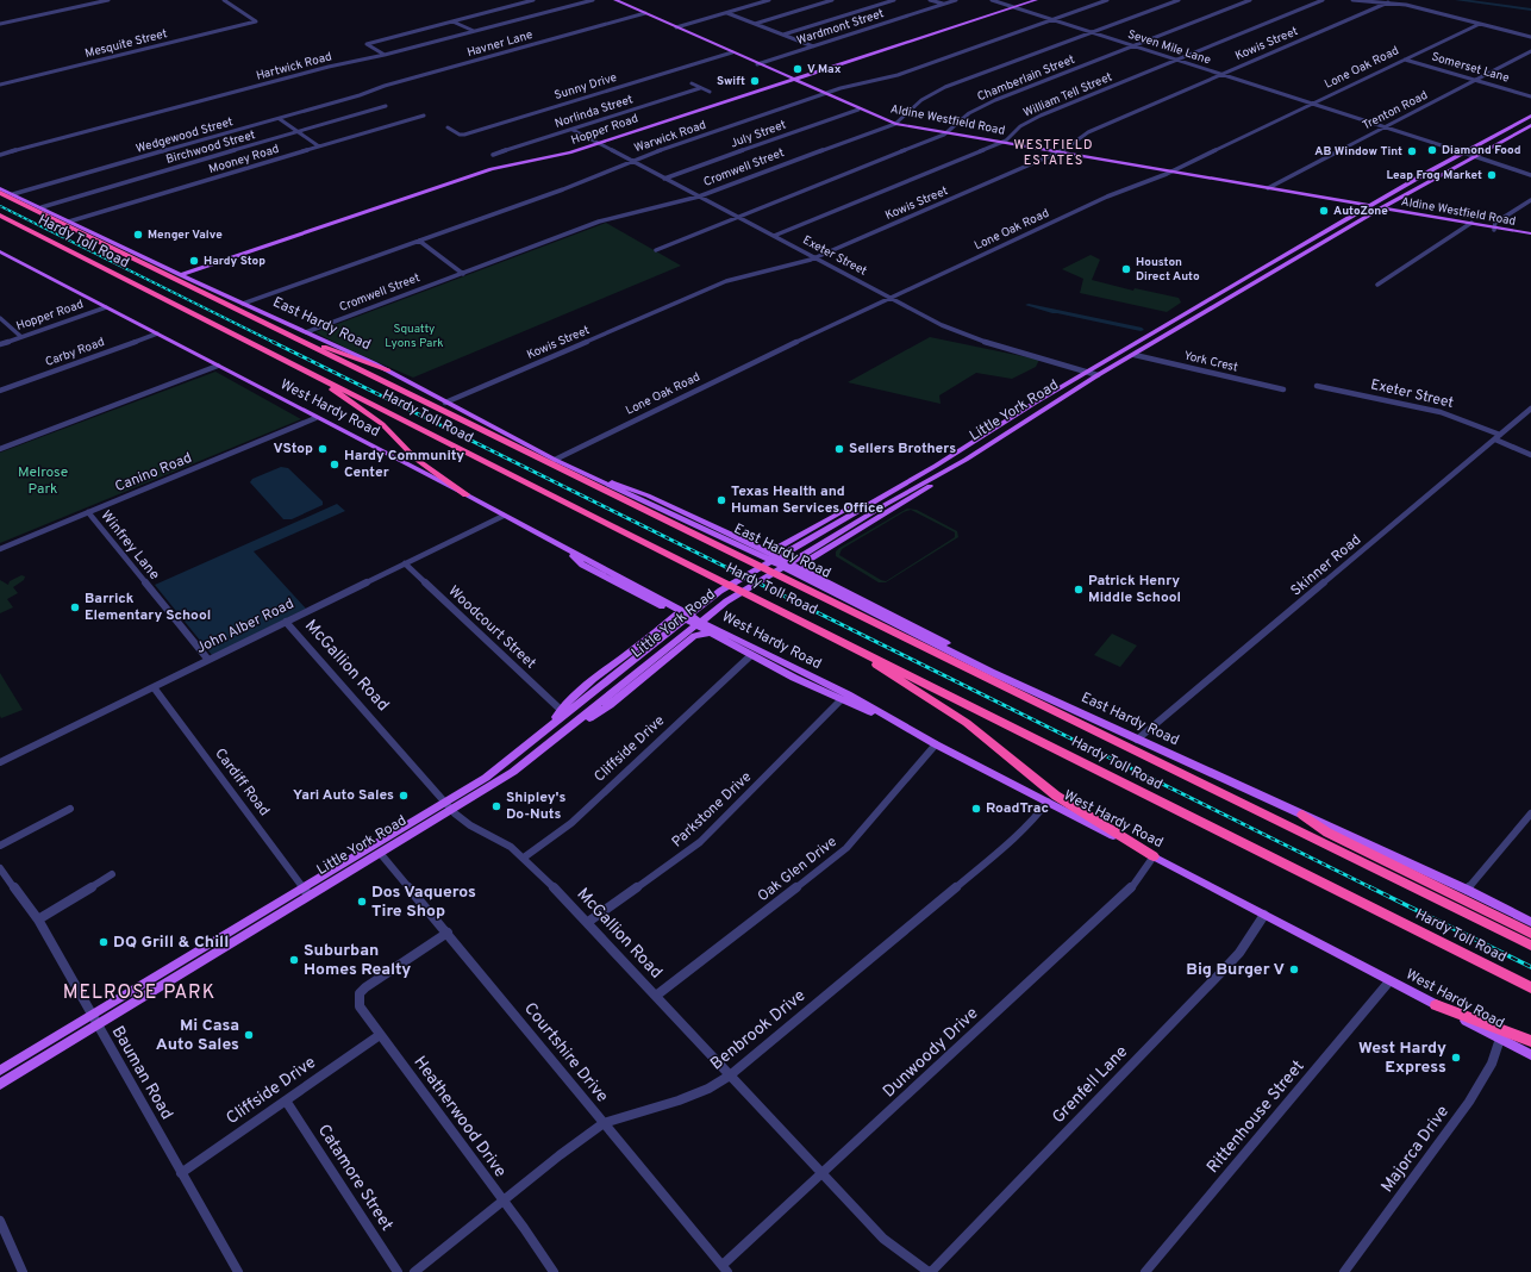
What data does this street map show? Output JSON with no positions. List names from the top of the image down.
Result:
{
  "streets": {
    "highway": ["Hardy Toll Road"],
    "main road": [
      "Aldine Westfield Road",
      "Hopper Road",
      "East Hardy Road",
      "West Hardy Road",
      "Little York Road"
    ],
    "street": [
      "Wardmont Street",
      "Mesquite Street",
      "Havner Lane",
      "Kowis Street",
      "Seven Mile Lane",
      "Hartwick Road",
      "Lone Oak Road",
      "Somerset Lane",
      "Chamberlain Street",
      "Sunny Drive",
      "William Tell Street",
      "Trenton Road",
      "Norlinda Street",
      "July Street",
      "Wedgewood Street",
      "Warwick Road",
      "Birchwood Street",
      "Mooney Road",
      "Cromwell Street",
      "Exeter Street",
      "Carby Road",
      "York Crest",
      "Canino Road",
      "Winfrey Lane",
      "Skinner Road",
      "John Alber Road",
      "Woodcourt Street",
      "McGallion Road",
      "Cliffside Drive",
      "Cardiff Road",
      "Parkstone Drive",
      "Oak Glen Drive",
      "Benbrook Drive",
      "Courtshire Drive",
      "Dunwoody Drive",
      "Bauman Road",
      "Grenfell Lane",
      "Heatherwood Drive",
      "Rittenhouse Street",
      "Majorca Drive",
      "Catamore Street"
    ]
  },
  "crossings": [
    ["Wardmont Street", "Aldine Westfield Road"],
    ["Havner Lane", "Aldine Westfield Road"],
    ["Havner Lane", "Wedgewood Street"],
    ["Kowis Street", "Seven Mile Lane"],
    ["Kowis Street", "Aldine Westfield Road"],
    ["Kowis Street", "Exeter Street"],
    ["Kowis Street", "East Hardy Road"],
    ["Seven Mile Lane", "Lone Oak Road"],
    ["Seven Mile Lane", "Chamberlain Street"],
    ["Seven Mile Lane", "William Tell Street"],
    ["Seven Mile Lane", "Trenton Road"],
    ["Seven Mile Lane", "Hopper Road"],
    ["Seven Mile Lane", "Warwick Road"],
    ["Seven Mile Lane", "Cromwell Street"],
    ["Seven Mile Lane", "Little York Road"],
    ["Lone Oak Road", "Somerset Lane"],
    ["Lone Oak Road", "Aldine Westfield Road"],
    ["Lone Oak Road", "Exeter Street"],
    ["Lone Oak Road", "East Hardy Road"],
    ["Somerset Lane", "Trenton Road"],
    ["Chamberlain Street", "Aldine Westfield Road"],
    ["Chamberlain Street", "Exeter Street"],
    ["Sunny Drive", "Aldine Westfield Road"],
    ["William Tell Street", "Aldine Westfield Road"],
    ["William Tell Street", "Exeter Street"],
    ["Trenton Road", "Aldine Westfield Road"],
    ["Norlinda Street", "Exeter Street"],
    ["Aldine Westfield Road", "Hopper Road"],
    ["Aldine Westfield Road", "July Street"],
    ["Aldine Westfield Road", "Warwick Road"],
    ["Aldine Westfield Road", "Cromwell Street"],
    ["Aldine Westfield Road", "Little York Road"],
    ["Hopper Road", "Exeter Street"],
    ["Hopper Road", "East Hardy Road"],
    ["Hopper Road", "West Hardy Road"],
    ["July Street", "Exeter Street"],
    ["Wedgewood Street", "East Hardy Road"],
    ["Warwick Road", "Exeter Street"],
    ["Warwick Road", "East Hardy Road"],
    ["Birchwood Street", "East Hardy Road"],
    ["Mooney Road", "East Hardy Road"],
    ["Cromwell Street", "Exeter Street"],
    ["Cromwell Street", "East Hardy Road"],
    ["Exeter Street", "Little York Road"],
    ["Exeter Street", "Skinner Road"],
    ["East Hardy Road", "Little York Road"],
    ["East Hardy Road", "Skinner Road"],
    ["Carby Road", "West Hardy Road"],
    ["York Crest", "Little York Road"],
    ["West Hardy Road", "Little York Road"],
    ["West Hardy Road", "Canino Road"],
    ["West Hardy Road", "John Alber Road"],
    ["West Hardy Road", "Oak Glen Drive"],
    ["West Hardy Road", "Benbrook Drive"],
    ["West Hardy Road", "Dunwoody Drive"],
    ["West Hardy Road", "Grenfell Lane"],
    ["West Hardy Road", "Rittenhouse Street"],
    ["West Hardy Road", "Majorca Drive"],
    ["Little York Road", "McGallion Road"],
    ["Little York Road", "Cardiff Road"],
    ["Little York Road", "Courtshire Drive"],
    ["Little York Road", "Bauman Road"],
    ["Canino Road", "Winfrey Lane"],
    ["Winfrey Lane", "John Alber Road"],
    ["John Alber Road", "Woodcourt Street"],
    ["John Alber Road", "McGallion Road"],
    ["John Alber Road", "Cardiff Road"],
    ["McGallion Road", "Cliffside Drive"],
    ["McGallion Road", "Parkstone Drive"],
    ["McGallion Road", "Oak Glen Drive"],
    ["McGallion Road", "Benbrook Drive"],
    ["McGallion Road", "Dunwoody Drive"],
    ["McGallion Road", "Grenfell Lane"],
    ["Cliffside Drive", "Bauman Road"],
    ["Cliffside Drive", "Heatherwood Drive"],
    ["Cliffside Drive", "Catamore Street"],
    ["Benbrook Drive", "Courtshire Drive"],
    ["Benbrook Drive", "Heatherwood Drive"],
    ["Courtshire Drive", "Dunwoody Drive"],
    ["Courtshire Drive", "Heatherwood Drive"]
  ],
  "districts": ["WESTFIELD ESTATES", "MELROSE PARK"],
  "parks": ["Squatty Lyons Park", "Melrose Park"],
  "places": [
    "V Max",
    "Swift",
    "Diamond Food",
    "AB Window Tint",
    "Leap Frog Market",
    "AutoZone",
    "Menger Valve",
    "Hardy Stop",
    "Houston Direct Auto",
    "VStop",
    "Sellers Brothers",
    "Hardy Community Center",
    "Texas Health and Human Services Office",
    "Patrick Henry Middle School",
    "Barrick Elementary School",
    "Yari Auto Sales",
    "Shipley's Do-Nuts",
    "RoadTrac",
    "Dos Vaqueros Tire Shop",
    "DQ Grill & Chill",
    "Suburban Homes Realty",
    "Big Burger V",
    "Mi Casa Auto Sales",
    "West Hardy Express"
  ]
}
